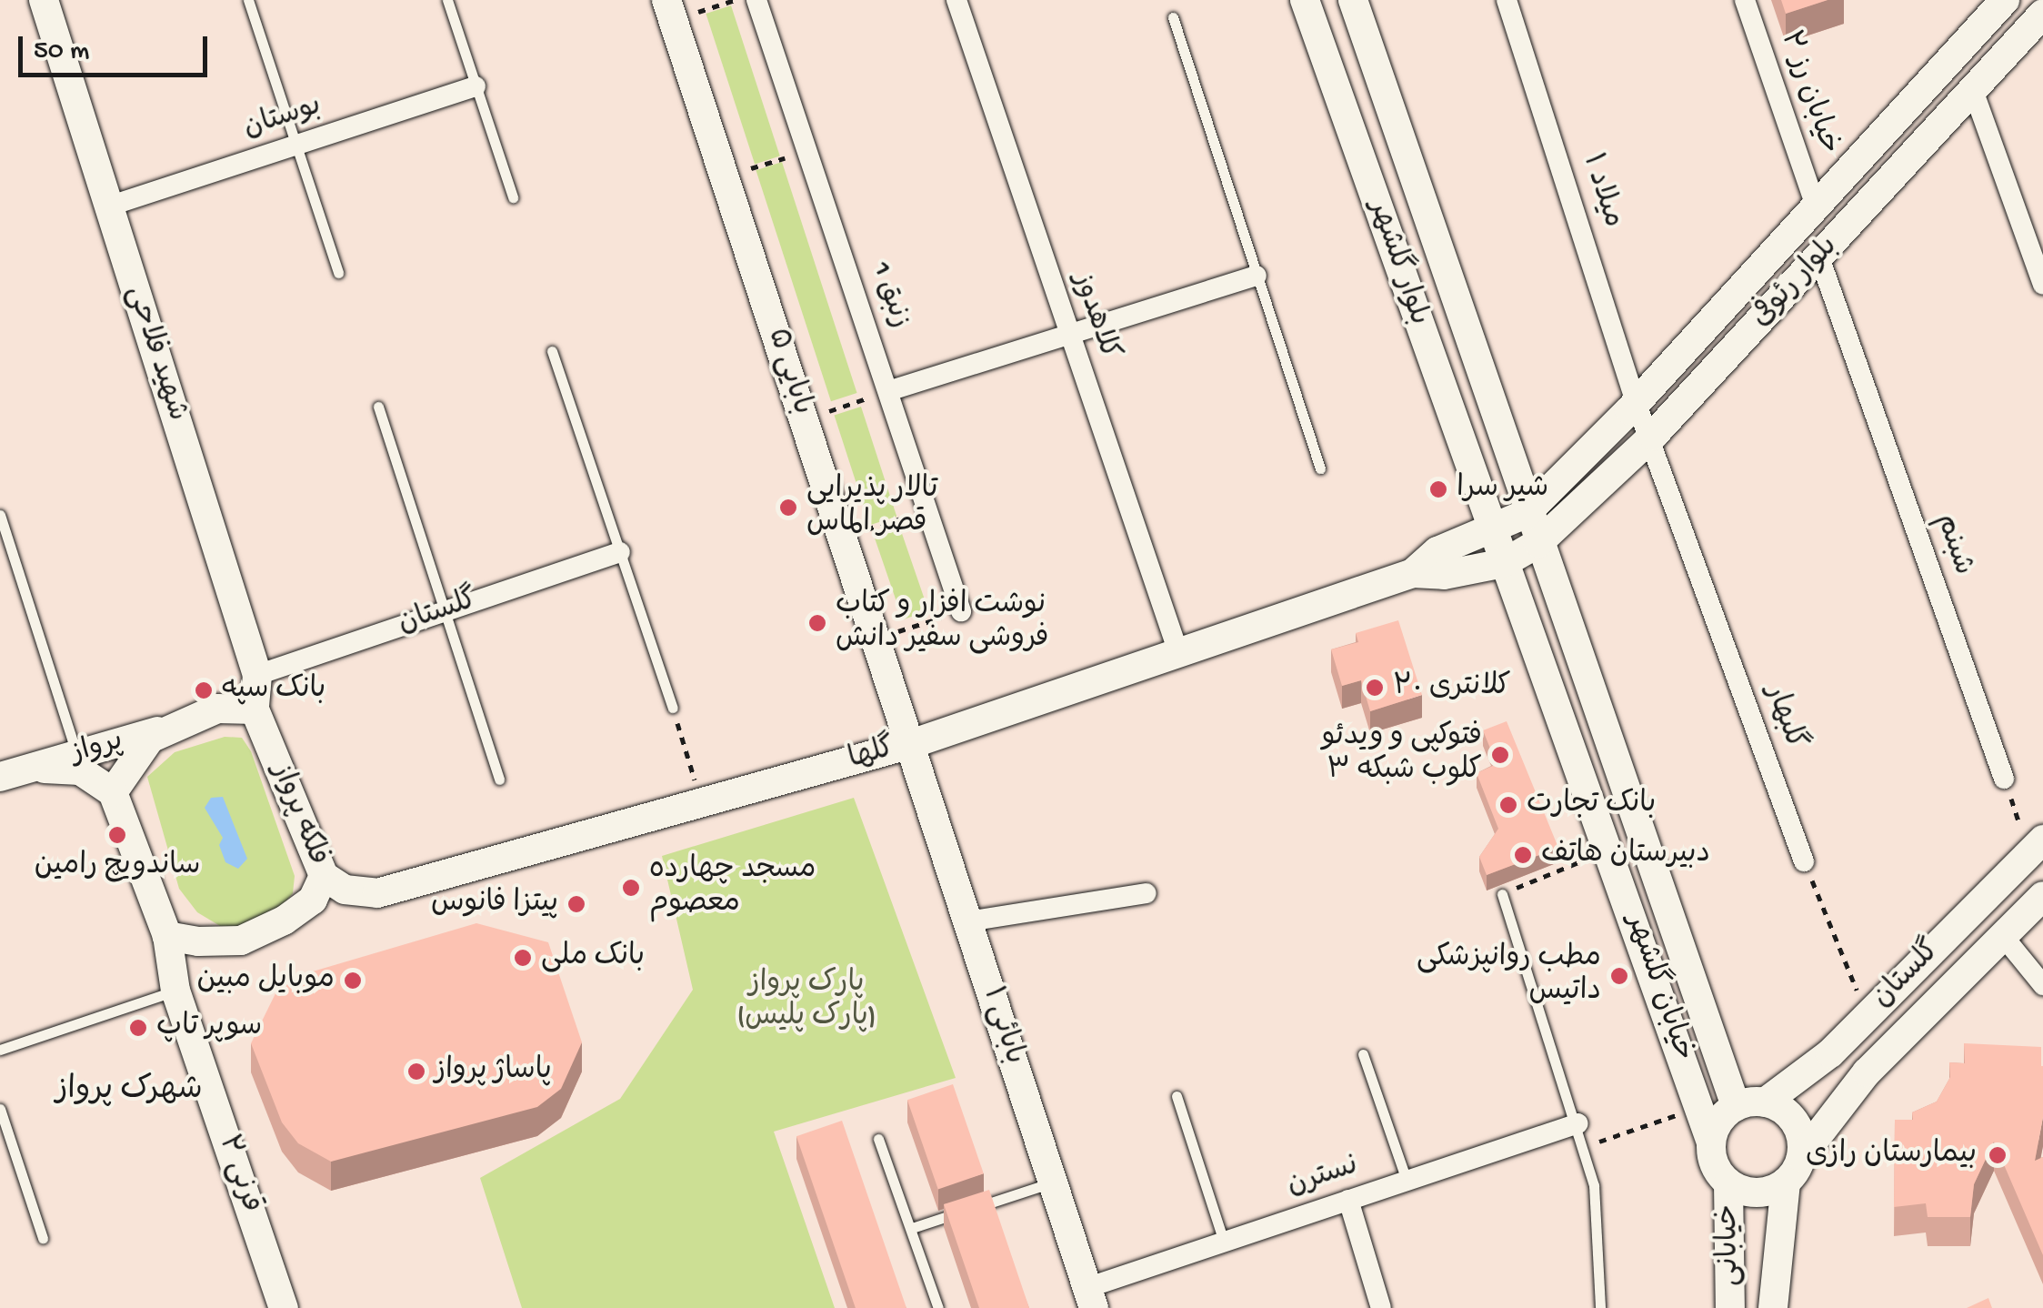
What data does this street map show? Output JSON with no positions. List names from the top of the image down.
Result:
{
  "streets": {
    "main road": [
      "بلوار گلشهر",
      "بلوار رئوفی",
      "شهید فلاحی",
      "۵ بابایی",
      "گلستان",
      "پرواز",
      "گلها",
      "فلکه پرواز",
      "خیابان گلشهر",
      "بابائی ۱",
      "قرنی ۲",
      "خیابانی"
    ],
    "street": [
      "خیابان رز ۲",
      "بوستان",
      "میلاد ۱",
      "زنبق 1",
      "کلاهدوز",
      "شبنم",
      "گلبهار",
      "نسترن"
    ]
  },
  "crossings": [
    ["خیابان رز ۲", "بلوار رئوفی"],
    ["بوستان", "شهید فلاحی"],
    ["میلاد ۱", "بلوار رئوفی"],
    ["میلاد ۱", "گلبهار"],
    ["بلوار گلشهر", "بلوار رئوفی"],
    ["بلوار گلشهر", "خیابان گلشهر"],
    ["بلوار رئوفی", "شبنم"],
    ["بلوار رئوفی", "گلبهار"],
    ["بلوار رئوفی", "خیابان گلشهر"],
    ["کلاهدوز", "گلها"],
    ["شهید فلاحی", "گلستان"],
    ["شهید فلاحی", "پرواز"],
    ["شهید فلاحی", "گلها"],
    ["شهید فلاحی", "فلکه پرواز"],
    ["شهید فلاحی", "قرنی ۲"],
    ["۵ بابایی", "گلها"],
    ["۵ بابایی", "بابائی ۱"],
    ["گلستان", "خیابان گلشهر"],
    ["گلستان", "خیابانی"],
    ["پرواز", "گلها"],
    ["پرواز", "فلکه پرواز"],
    ["پرواز", "قرنی ۲"],
    ["گلها", "فلکه پرواز"],
    ["گلها", "بابائی ۱"],
    ["گلها", "قرنی ۲"],
    ["فلکه پرواز", "قرنی ۲"],
    ["خیابان گلشهر", "خیابانی"],
    ["بابائی ۱", "نسترن"]
  ],
  "districts": ["شهرک پرواز"],
  "parks": ["پارک پرواز (پارک پلیس)"],
  "places": [
    "شیر سرا",
    "تالار پذیرایی قصر الماس",
    "نوشت افزار و کتاب فروشی سفیر دانش",
    "کلانتری ۲۰",
    "بانک سپه",
    "فتوکپی و ویدئو کلوب شبکه ۳",
    "بانک تجارت",
    "ساندویچ رامین",
    "دبیرستان هاتف",
    "مسجد چهارده معصوم",
    "پیتزا فانوس",
    "بانک ملی",
    "مطب روانپزشکی داتیس",
    "موبایل مبین",
    "سوپر تاپ",
    "پاساژ پرواز",
    "بیمارستان رازی"
  ],
  "scale_bar": "50 m"
}
